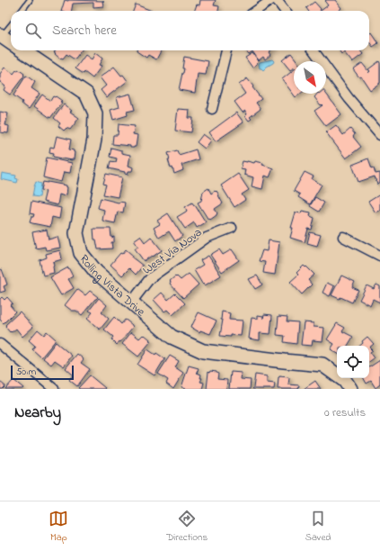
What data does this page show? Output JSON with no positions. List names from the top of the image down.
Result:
{
  "streets": {
    "street": ["West Via Nova", "Rolling Vista Drive"]
  },
  "crossings": [
    ["West Via Nova", "Rolling Vista Drive"]
  ],
  "scale_bar": "50 m",
  "north": "bottom right",
  "page": {
    "search": "Search here",
    "scale": "50 m",
    "heading": ["Nearby", "0 results"],
    "nav": ["Map", "Directions", "Saved"]
  }
}
